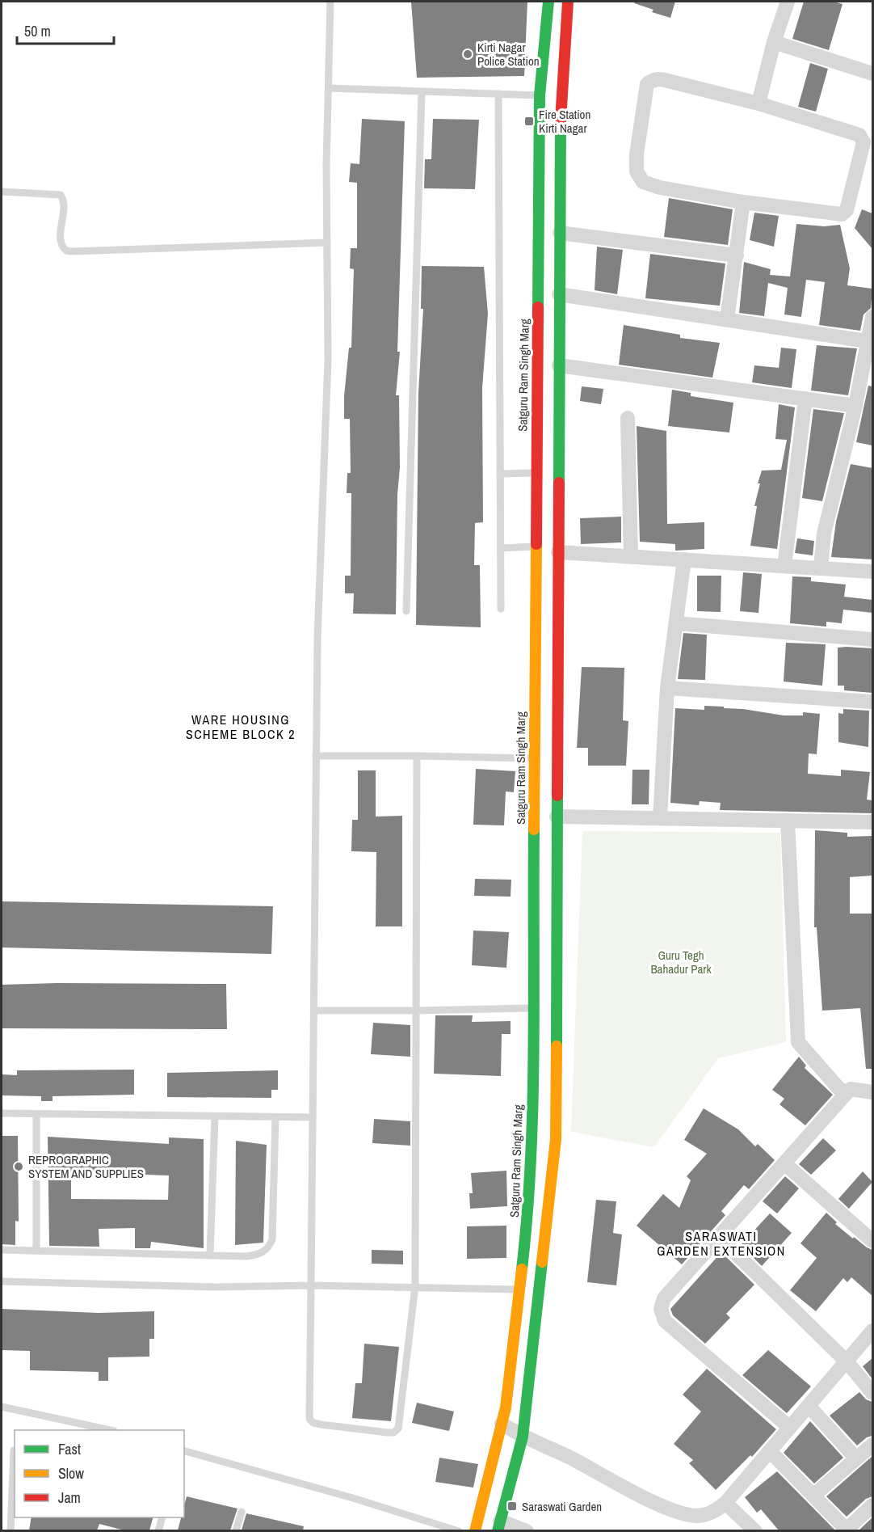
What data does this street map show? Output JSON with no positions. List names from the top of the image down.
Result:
{
  "streets": {
    "main road": ["Satguru Ram Singh Marg"]
  },
  "districts": ["WARE HOUSING SCHEME BLOCK 2", "SARASWATI GARDEN EXTENSION"],
  "parks": ["Guru Tegh Bahadur Park"],
  "places": {
    "other": ["Kirti Nagar Police Station", "REPROGRAPHIC SYSTEM AND SUPPLIES"],
    "transit": ["Fire Station Kirti Nagar", "Saraswati Garden"]
  },
  "legend": ["Fast", "Slow", "Jam"],
  "scale_bar": "50 m"
}
